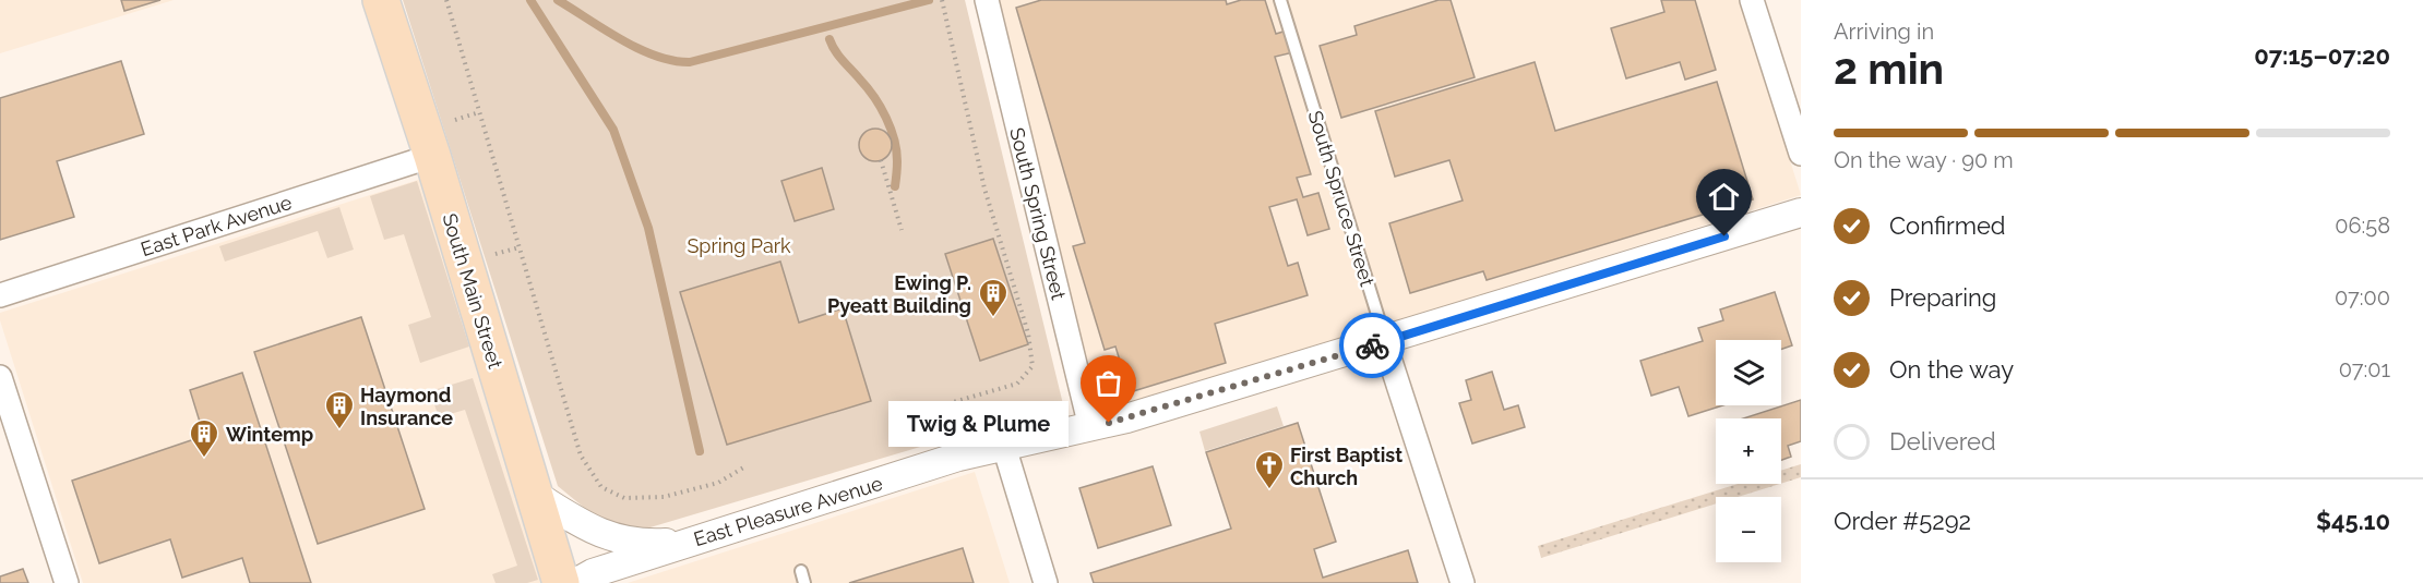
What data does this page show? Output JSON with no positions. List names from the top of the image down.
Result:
{
  "streets": {
    "main road": ["South Main Street"],
    "street": [
      "South Spruce Street",
      "South Spring Street",
      "East Park Avenue",
      "East Pleasure Avenue"
    ]
  },
  "crossings": [
    ["South Spruce Street", "East Pleasure Avenue"],
    ["South Spring Street", "East Pleasure Avenue"],
    ["East Park Avenue", "South Main Street"]
  ],
  "parks": ["Spring Park"],
  "places": {
    "building": ["Ewing P. Pyeatt Building", "Haymond Insurance", "Wintemp"],
    "other": ["Twig & Plume"],
    "church": ["First Baptist Church"]
  },
  "page": {
    "heading": ["2 min", "Arriving in", "07:15–07:20"],
    "panel": ["Order #5292", "$45.10"],
    "bar": "On the way · 90 m",
    "list": [
      ["Confirmed", "06:58"],
      ["Preparing", "07:00"],
      ["On the way", "07:01"],
      "Delivered"
    ],
    "map_buttons": ["+", "−"],
    "bubble": "Twig & Plume"
  }
}
